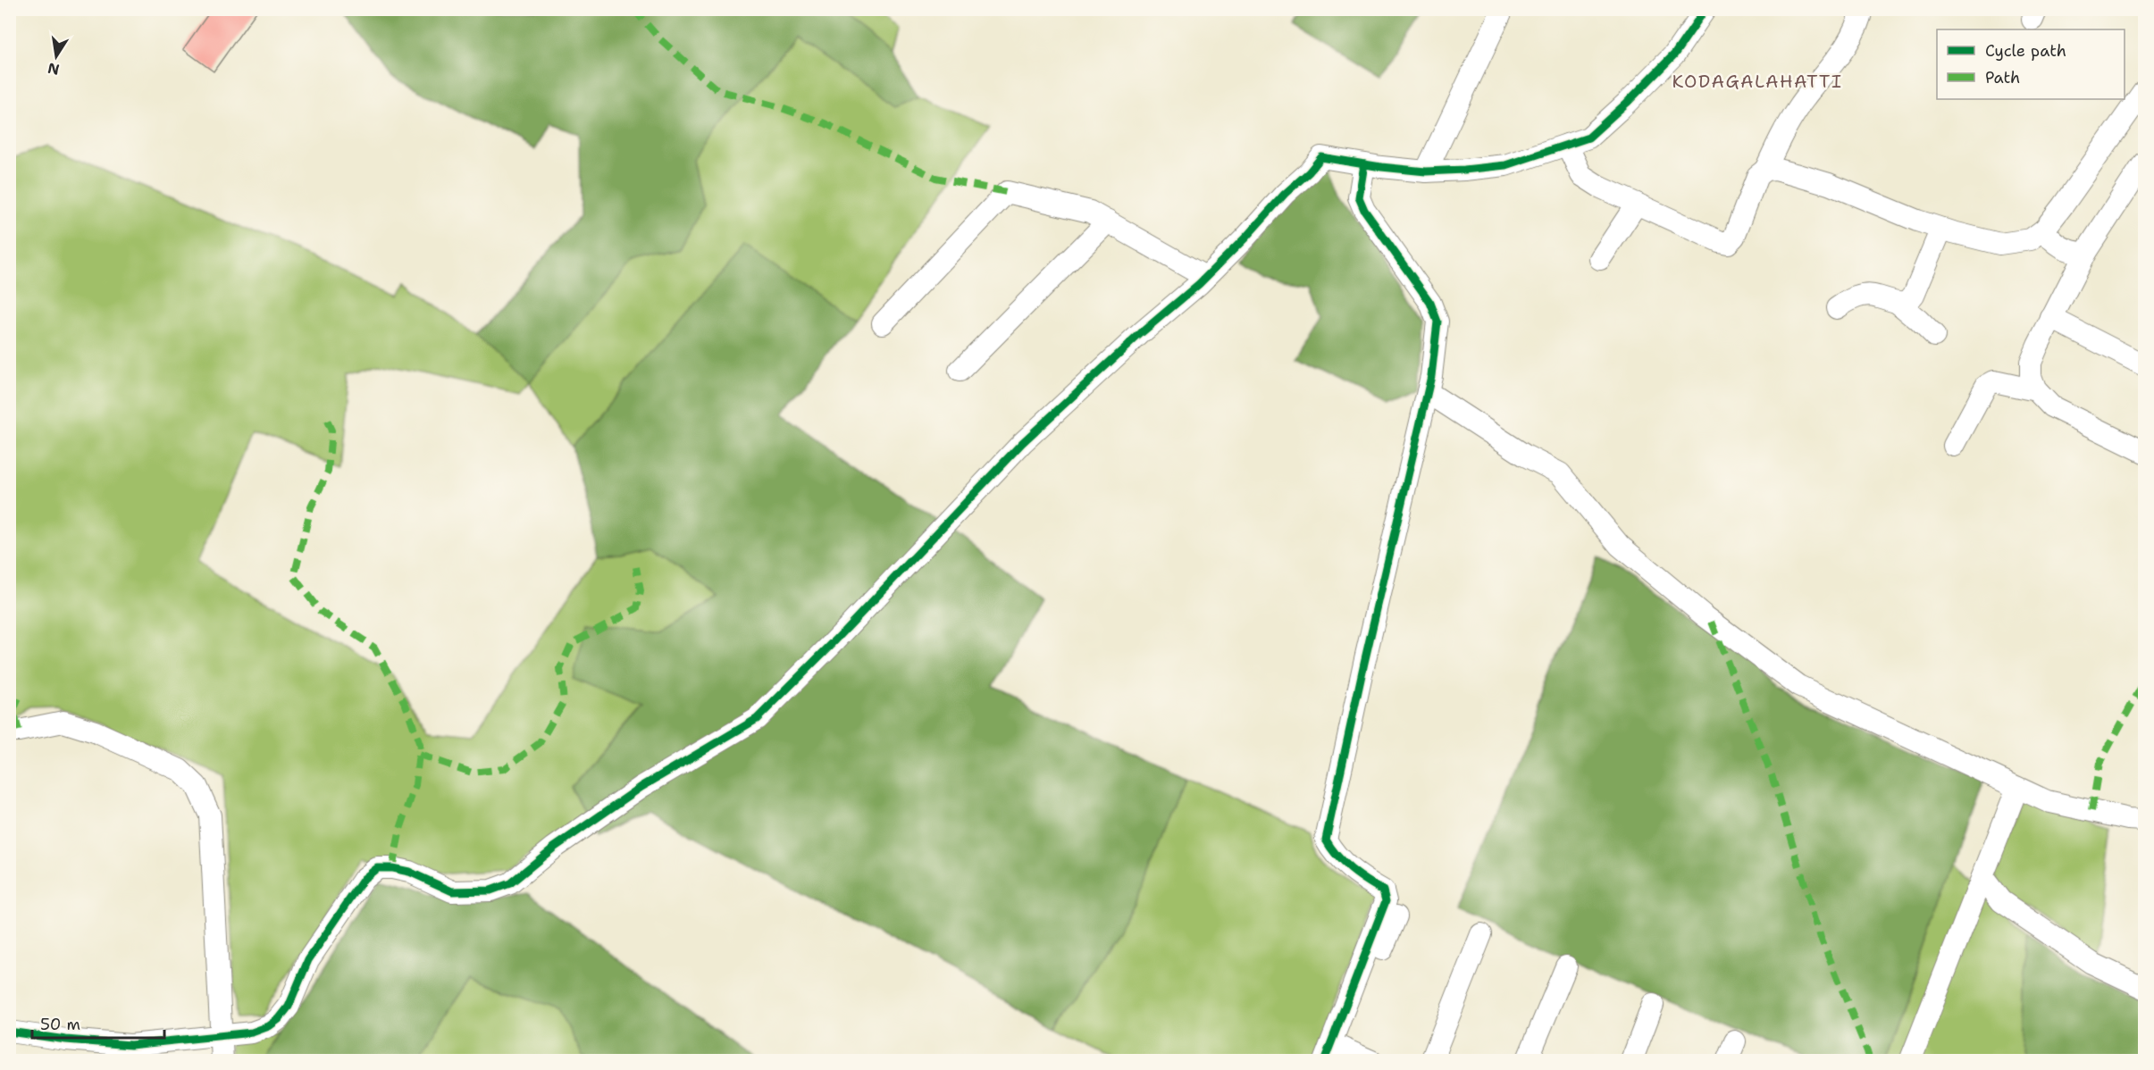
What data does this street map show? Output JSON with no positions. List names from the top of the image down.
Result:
{
  "districts": ["KODAGALAHATTI"],
  "legend": ["Cycle path", "Path"],
  "scale_bar": "50 m",
  "north": "bottom"
}
